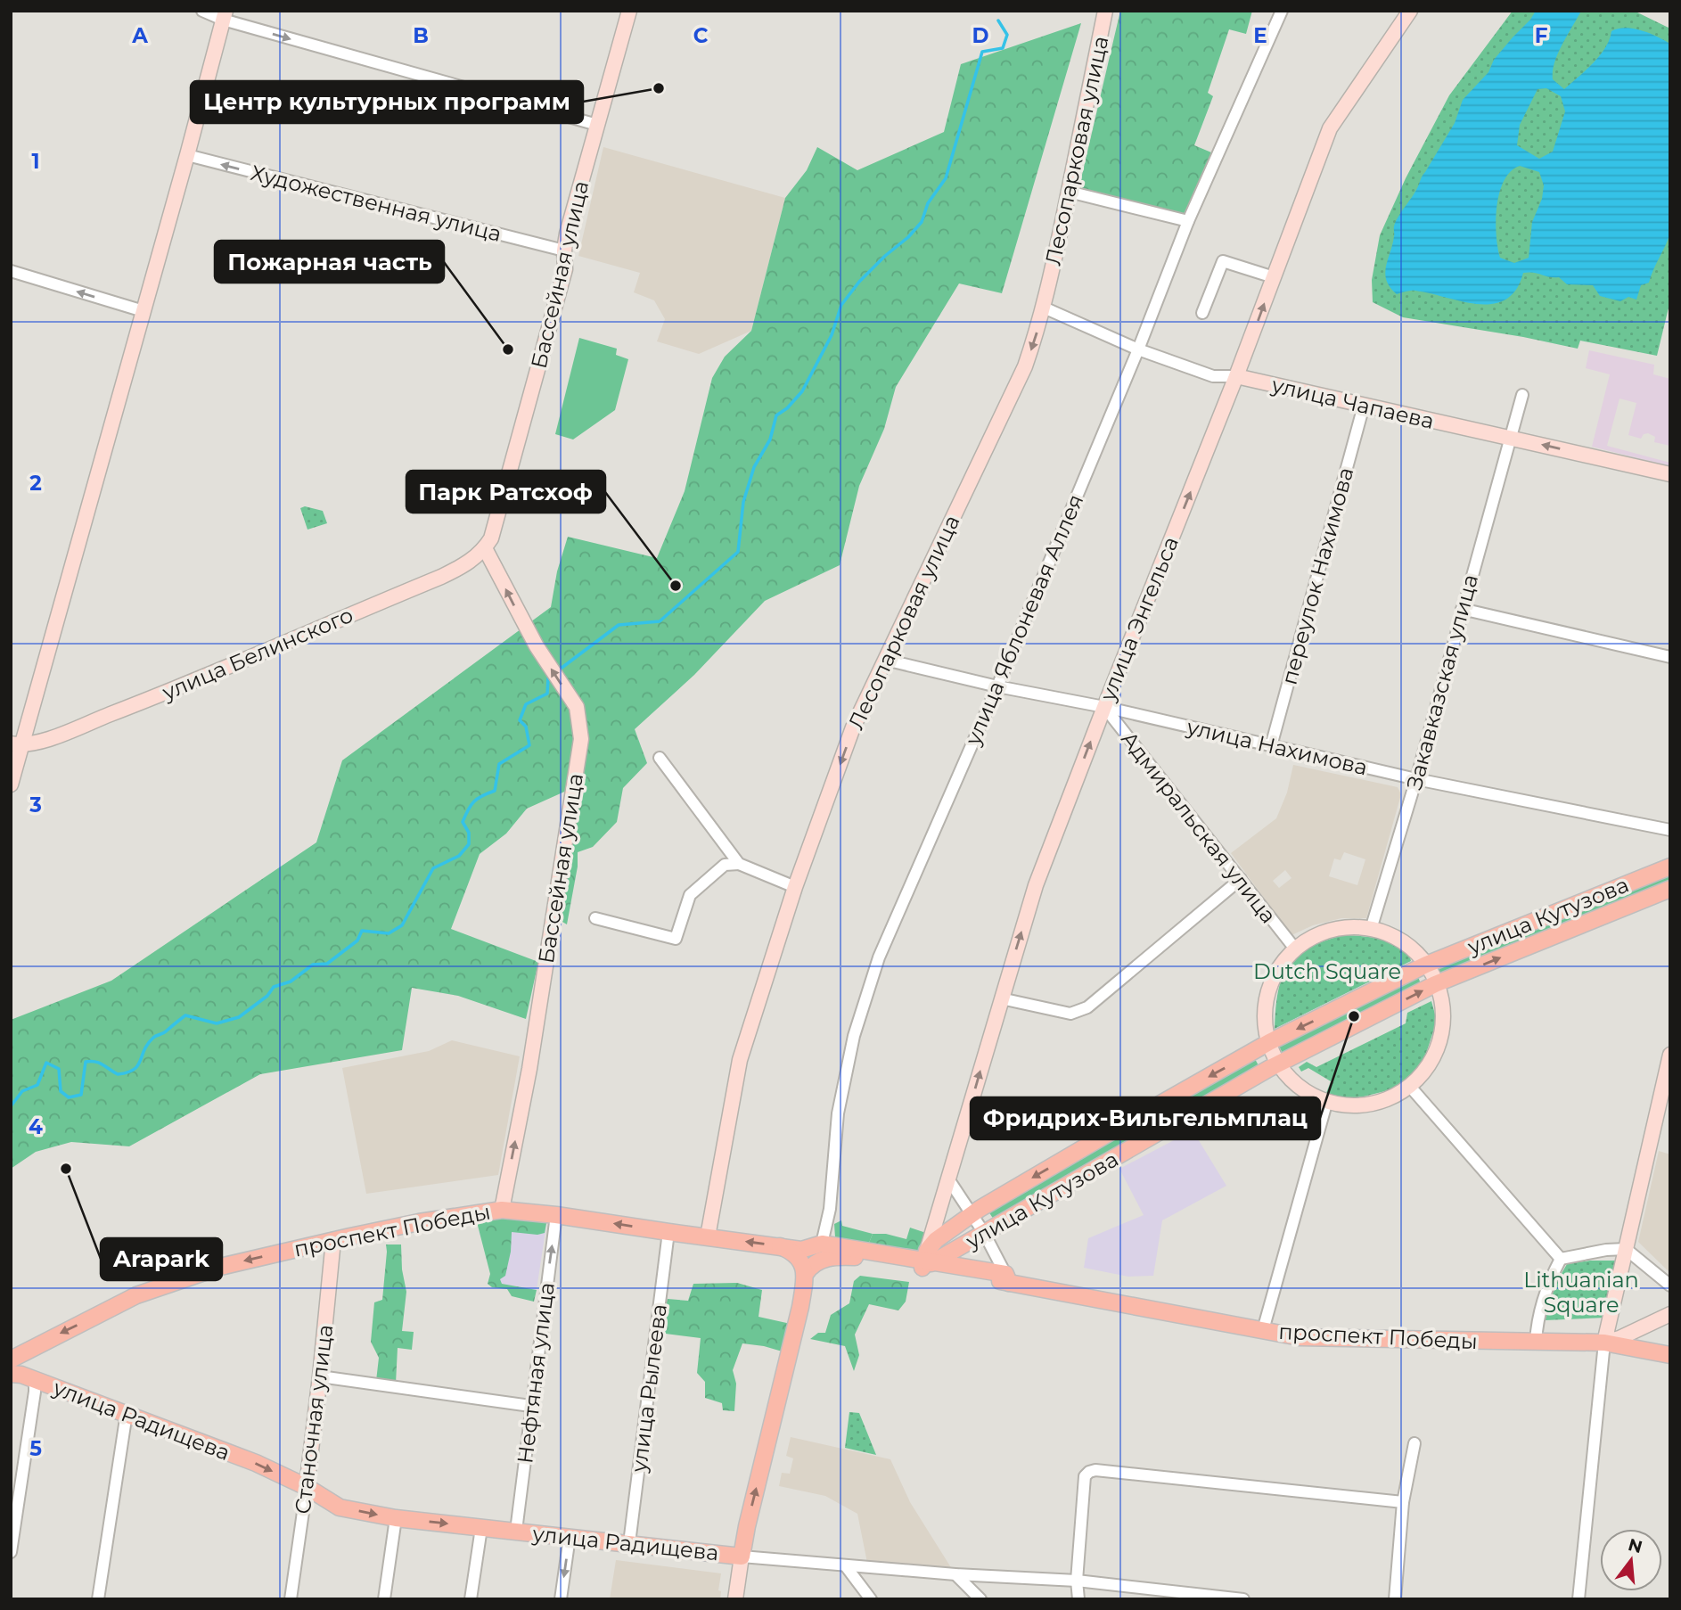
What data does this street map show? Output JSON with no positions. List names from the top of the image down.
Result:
{
  "streets": {
    "main road": ["улица Кутузова", "проспект Победы", "улица Радищева"],
    "street": [
      "Лесопарковая улица",
      "Художественная улица",
      "Бассейная улица",
      "улица Чапаева",
      "переулок Нахимова",
      "улица Энгельса",
      "улица Яблоневая Аллея",
      "улица Белинского",
      "Закавказская улица",
      "улица Нахимова",
      "Адмиральская улица",
      "Нефтяная улица",
      "улица Рылеева",
      "Станочная улица"
    ]
  },
  "crossings": [
    ["Лесопарковая улица", "улица Чапаева"],
    ["Лесопарковая улица", "улица Нахимова"],
    ["Лесопарковая улица", "проспект Победы"],
    ["Художественная улица", "Бассейная улица"],
    ["Бассейная улица", "улица Белинского"],
    ["Бассейная улица", "проспект Победы"],
    ["улица Чапаева", "переулок Нахимова"],
    ["улица Чапаева", "улица Энгельса"],
    ["улица Чапаева", "улица Яблоневая Аллея"],
    ["улица Чапаева", "Закавказская улица"],
    ["переулок Нахимова", "улица Нахимова"],
    ["улица Энгельса", "улица Нахимова"],
    ["улица Энгельса", "Адмиральская улица"],
    ["улица Энгельса", "улица Кутузова"],
    ["улица Энгельса", "проспект Победы"],
    ["улица Яблоневая Аллея", "улица Нахимова"],
    ["улица Яблоневая Аллея", "проспект Победы"],
    ["Закавказская улица", "улица Нахимова"],
    ["улица Нахимова", "Адмиральская улица"],
    ["улица Кутузова", "проспект Победы"],
    ["проспект Победы", "Нефтяная улица"],
    ["проспект Победы", "улица Рылеева"],
    ["проспект Победы", "Станочная улица"],
    ["проспект Победы", "улица Радищева"],
    ["Нефтяная улица", "улица Радищева"],
    ["улица Рылеева", "улица Радищева"],
    ["Станочная улица", "улица Радищева"]
  ],
  "one_way": [
    "Лесопарковая улица",
    "Художественная улица",
    "Бассейная улица",
    "улица Энгельса",
    "Нефтяная улица"
  ],
  "parks": ["Dutch Square", "Lithuanian Square"],
  "places": [
    "Центр культурных программ",
    "Пожарная часть",
    "Парк Ратсхоф",
    "Фридрих-Вильгельмплац",
    "Arapark"
  ],
  "north": "top",
  "grid": {
    "columns": [
      "A",
      "B",
      "C",
      "D",
      "E",
      "F"
    ],
    "rows": [
      "1",
      "2",
      "3",
      "4",
      "5"
    ]
  }
}
